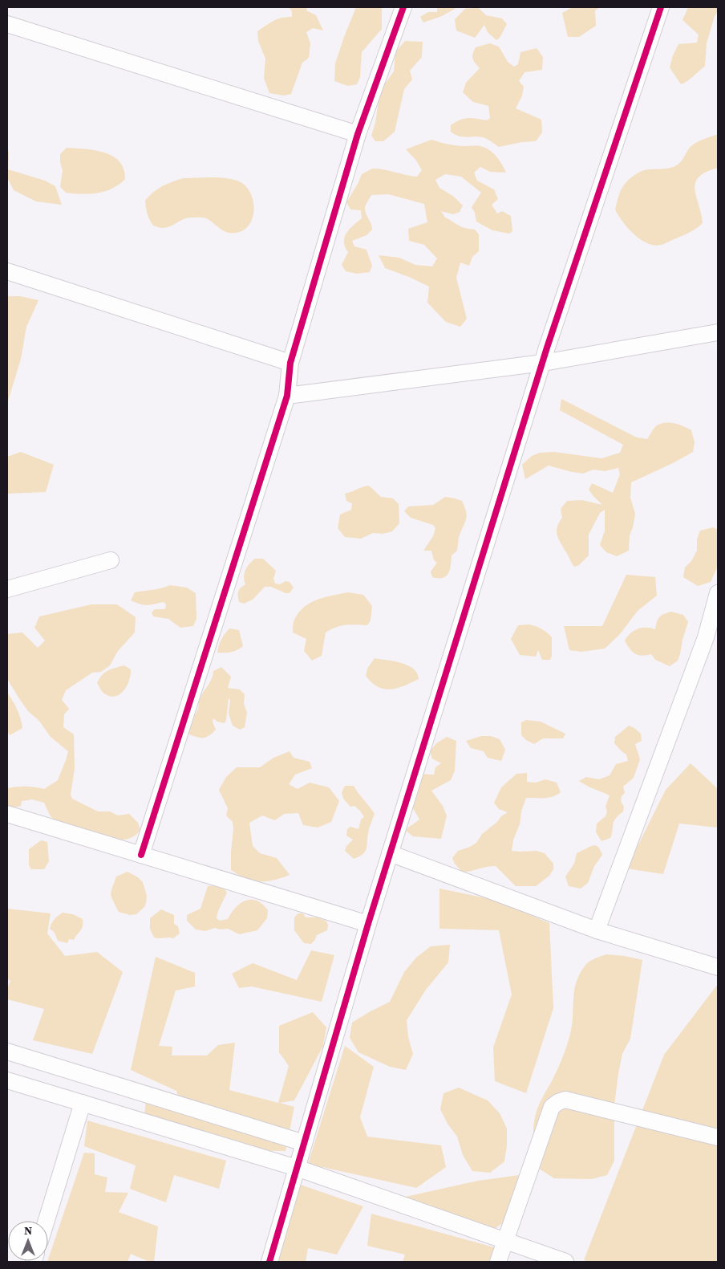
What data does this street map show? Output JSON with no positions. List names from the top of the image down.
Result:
{
  "north": "top"
}
